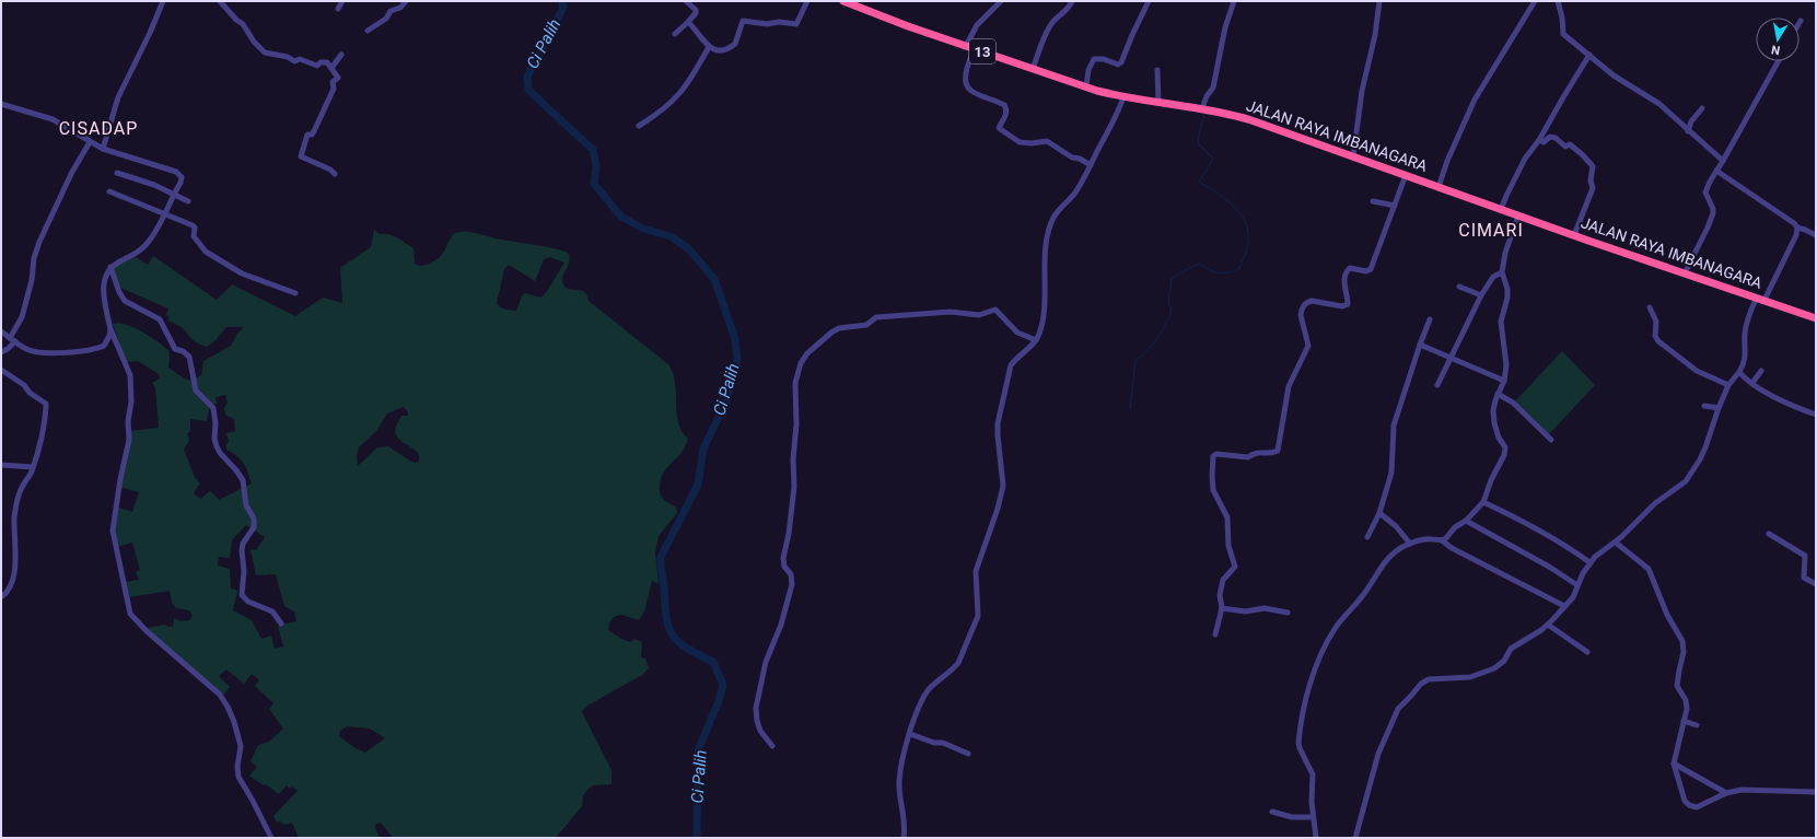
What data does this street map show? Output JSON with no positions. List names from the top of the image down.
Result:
{
  "streets": {
    "highway": ["13", "JALAN RAYA IMBANAGARA"]
  },
  "districts": ["CISADAP", "CIMARI"],
  "water": ["Ci Palih"],
  "north": "bottom"
}
